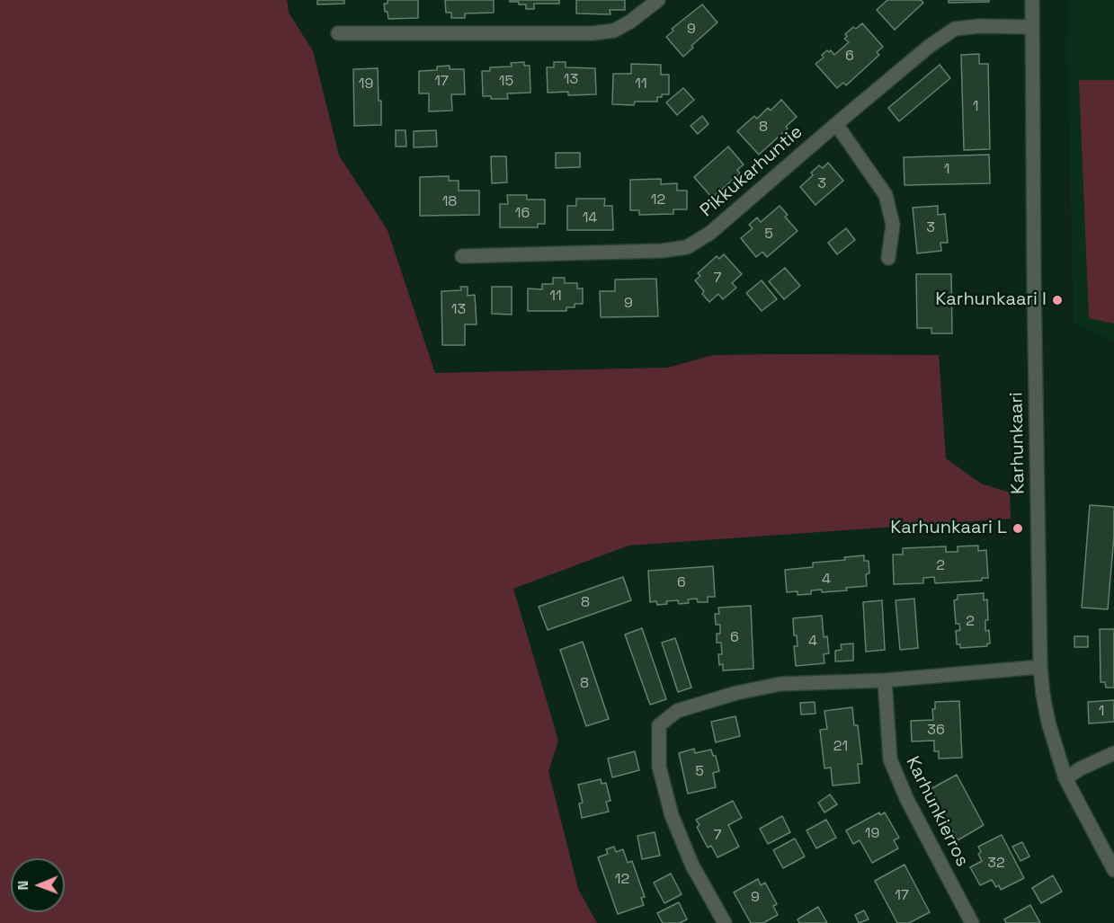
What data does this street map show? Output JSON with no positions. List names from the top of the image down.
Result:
{
  "streets": {
    "street": ["Pikkukarhuntie", "Karhunkaari", "Karhunkierros"]
  },
  "crossings": [
    ["Pikkukarhuntie", "Karhunkaari"]
  ],
  "places": ["Karhunkaari I", "Karhunkaari L"],
  "house_numbers": [
    "9",
    "6",
    "13",
    "17",
    "15",
    "19",
    "11",
    "1",
    "8",
    "1",
    "3",
    "12",
    "18",
    "16",
    "14",
    "3",
    "5",
    "7",
    "11",
    "9",
    "13",
    "2",
    "4",
    "6",
    "8",
    "2",
    "6",
    "4",
    "8",
    "1",
    "36",
    "21",
    "5",
    "19",
    "7",
    "32",
    "12",
    "17",
    "9"
  ],
  "north": "left"
}
